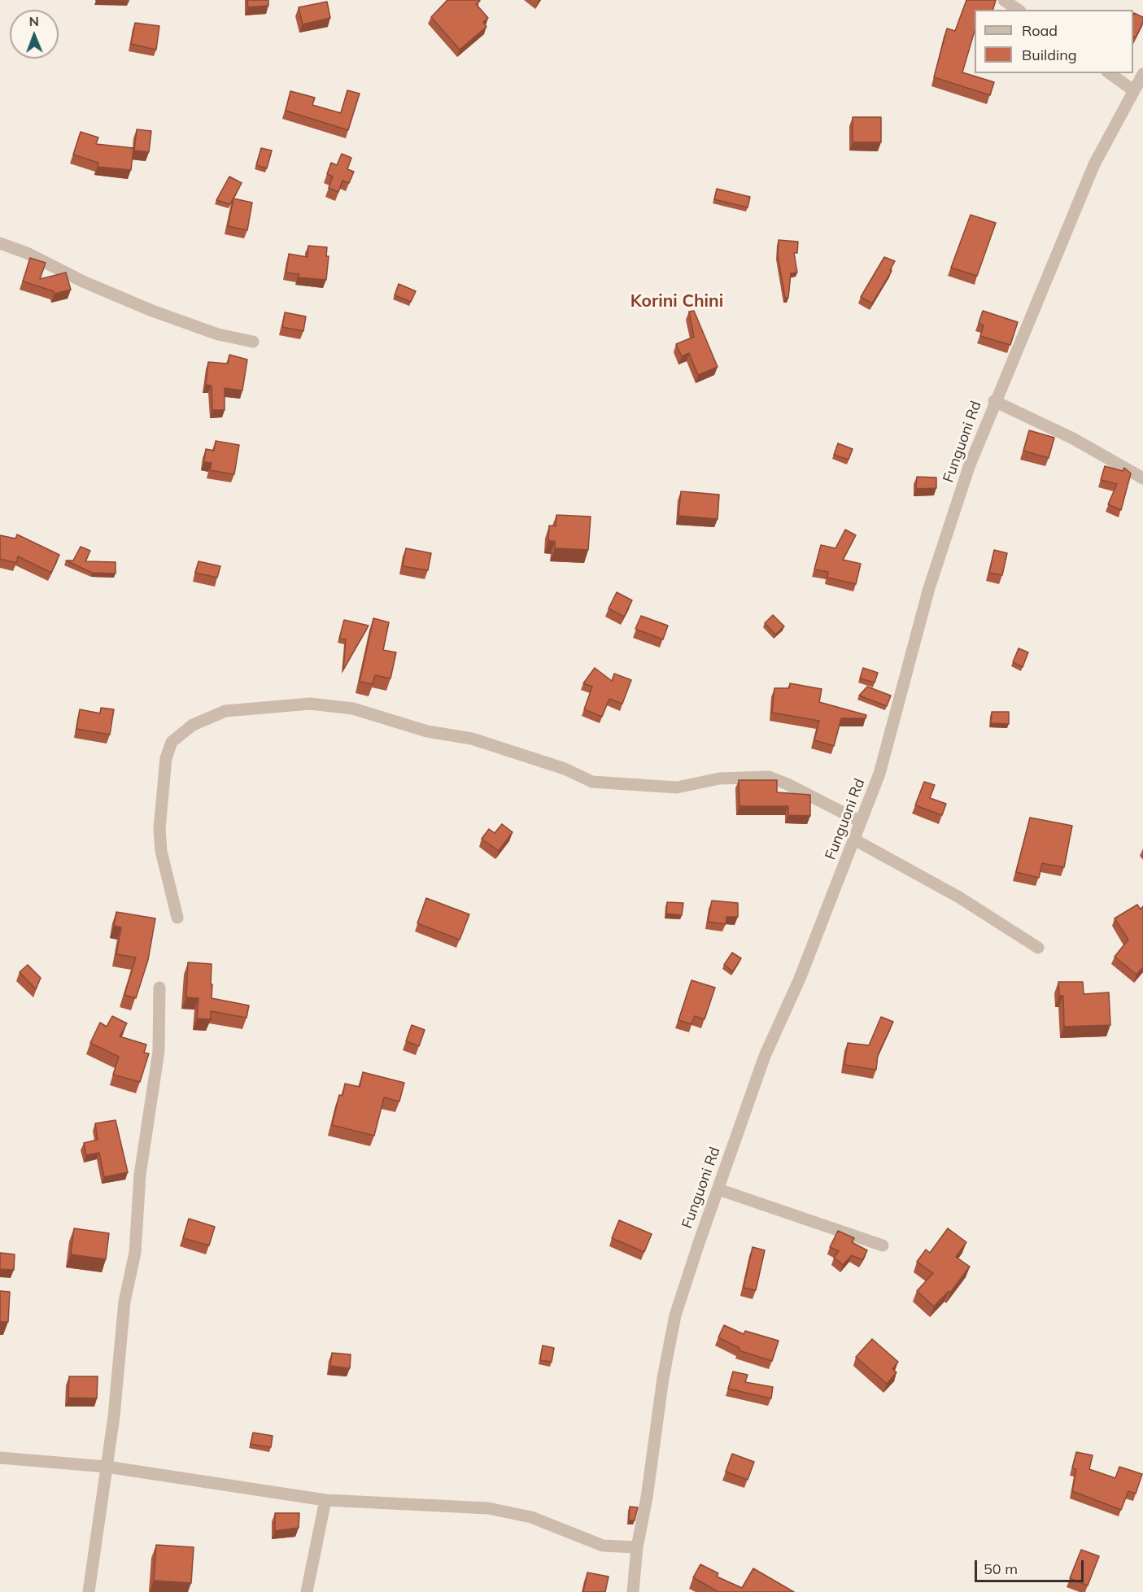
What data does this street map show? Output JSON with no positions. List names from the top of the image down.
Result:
{
  "streets": {
    "street": ["Funguoni Rd"]
  },
  "districts": ["Korini Chini"],
  "legend": ["Road", "Building"],
  "scale_bar": "50 m",
  "north": "top"
}
